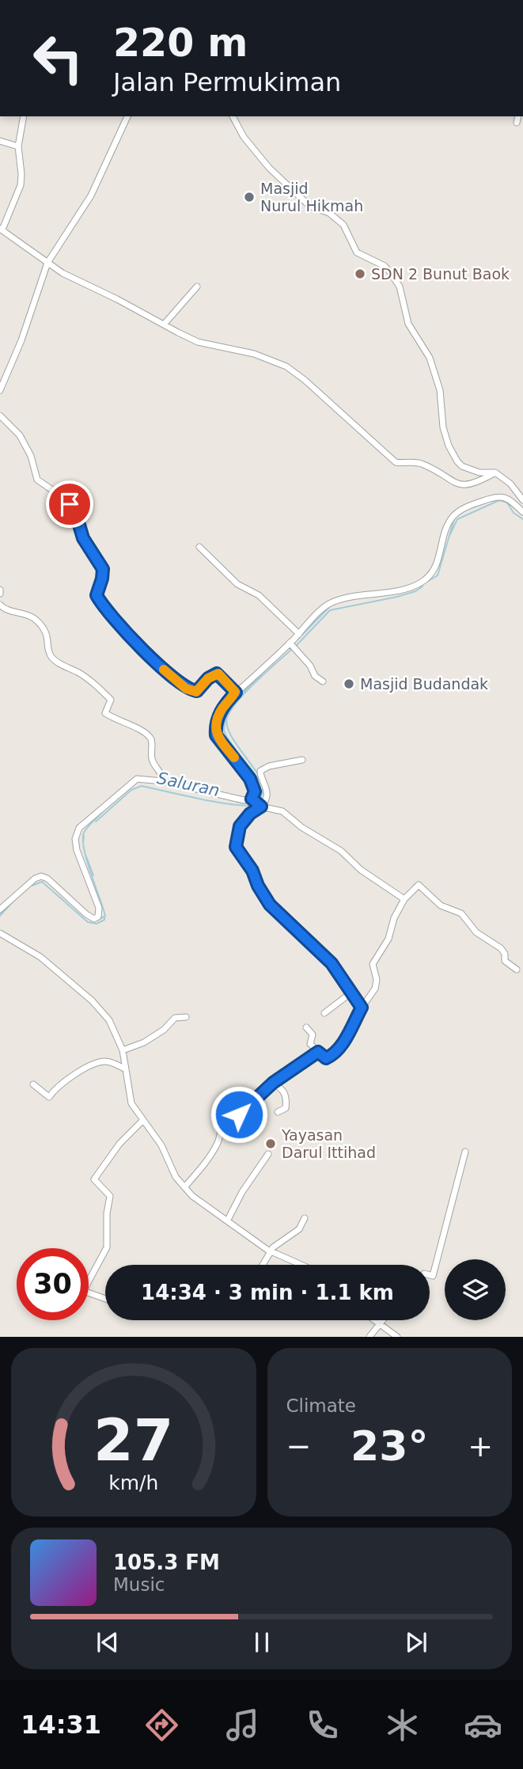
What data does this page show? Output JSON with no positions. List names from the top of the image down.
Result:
{
  "water": ["Saluran"],
  "places": [
    "Masjid Nurul Hikmah",
    "SDN 2 Bunut Baok",
    "Masjid Budandak",
    "Yayasan Darul Ittihad"
  ],
  "page": {
    "turn": ["220 m", "Jalan Permukiman"],
    "limit": "30",
    "trip": "14:34 · 3 min · 1.1 km",
    "tile": "Climate",
    "heat": ["−", "23°", "+"],
    "song": ["105.3 FM", "Music"],
    "tabs": "14:31",
    "gauge": ["27", "km/h"]
  }
}
